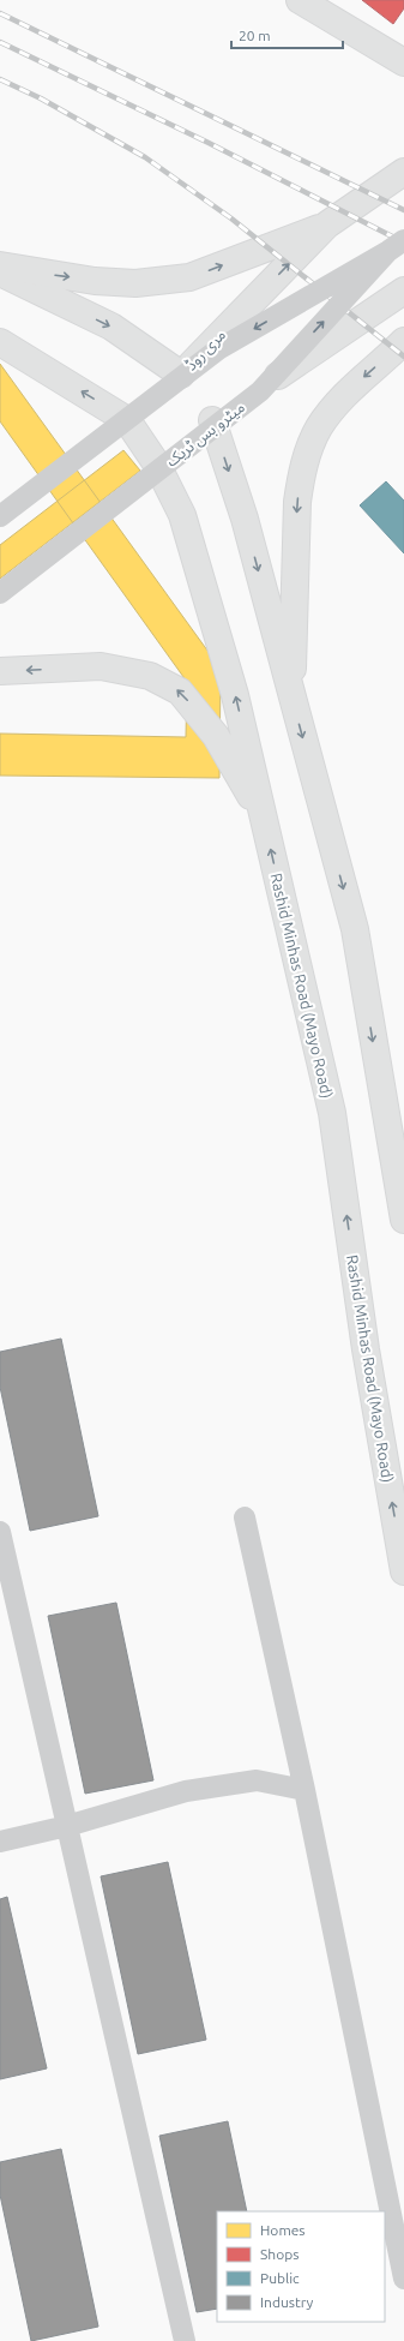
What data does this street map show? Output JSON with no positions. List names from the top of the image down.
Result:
{
  "streets": {
    "main road": ["مری روڈ", "Rashid Minhas Road (Mayo Road)"],
    "lane": ["میٹرو بس ٹریک"]
  },
  "crossings": [
    ["مری روڈ", "Rashid Minhas Road (Mayo Road)"]
  ],
  "legend": [
    "Homes",
    "Shops",
    "Public",
    "Industry"
  ],
  "scale_bar": "20 m"
}
